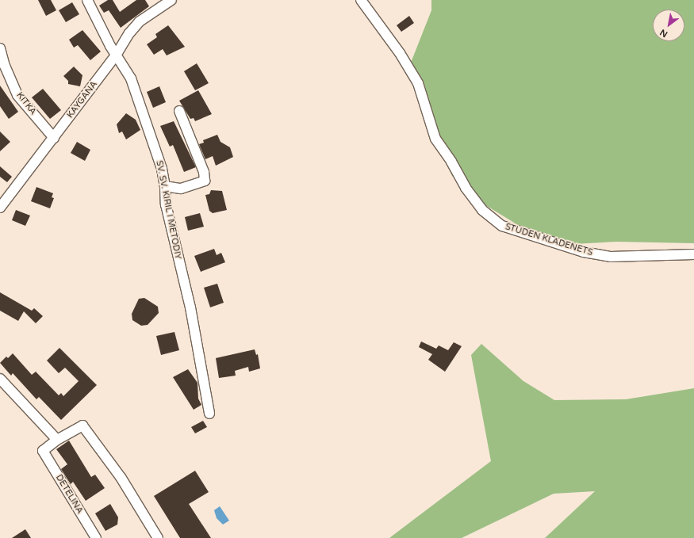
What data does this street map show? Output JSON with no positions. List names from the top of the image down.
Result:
{
  "streets": {
    "street": [
      "KAYGANA",
      "KITKA",
      "SV. SV. KIRIL I METODIY",
      "STUDEN KLADENETS",
      "DETELINA"
    ]
  },
  "crossings": [
    ["KAYGANA", "KITKA"],
    ["KAYGANA", "SV. SV. KIRIL I METODIY"]
  ],
  "north": "bottom left"
}
